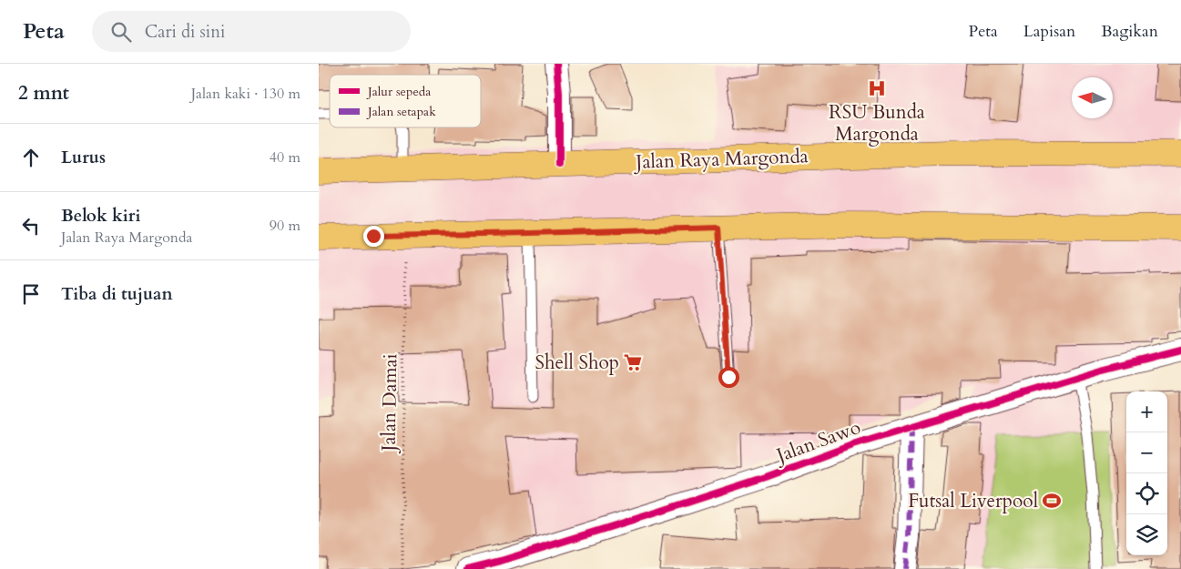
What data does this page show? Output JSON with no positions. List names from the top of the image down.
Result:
{
  "streets": {
    "main road": ["Jalan Raya Margonda"],
    "street": ["Jalan Sawo"],
    "path": ["Jalan Damai"]
  },
  "places": {
    "hospital": ["RSU Bunda Margonda"],
    "supermarket": ["Shell Shop"],
    "sports": ["Futsal Liverpool"]
  },
  "legend": ["Jalur sepeda", "Jalan setapak"],
  "north": "left",
  "page": {
    "header": "Peta",
    "search": "Cari di sini",
    "nav": ["Peta", "Lapisan", "Bagikan"],
    "heading": ["2 mnt", "Jalan kaki · 130 m"],
    "list": [
      ["Lurus", "40 m"],
      ["Belok kiri", "Jalan Raya Margonda", "90 m"],
      "Tiba di tujuan"
    ],
    "map_buttons": ["+", "−"]
  }
}
